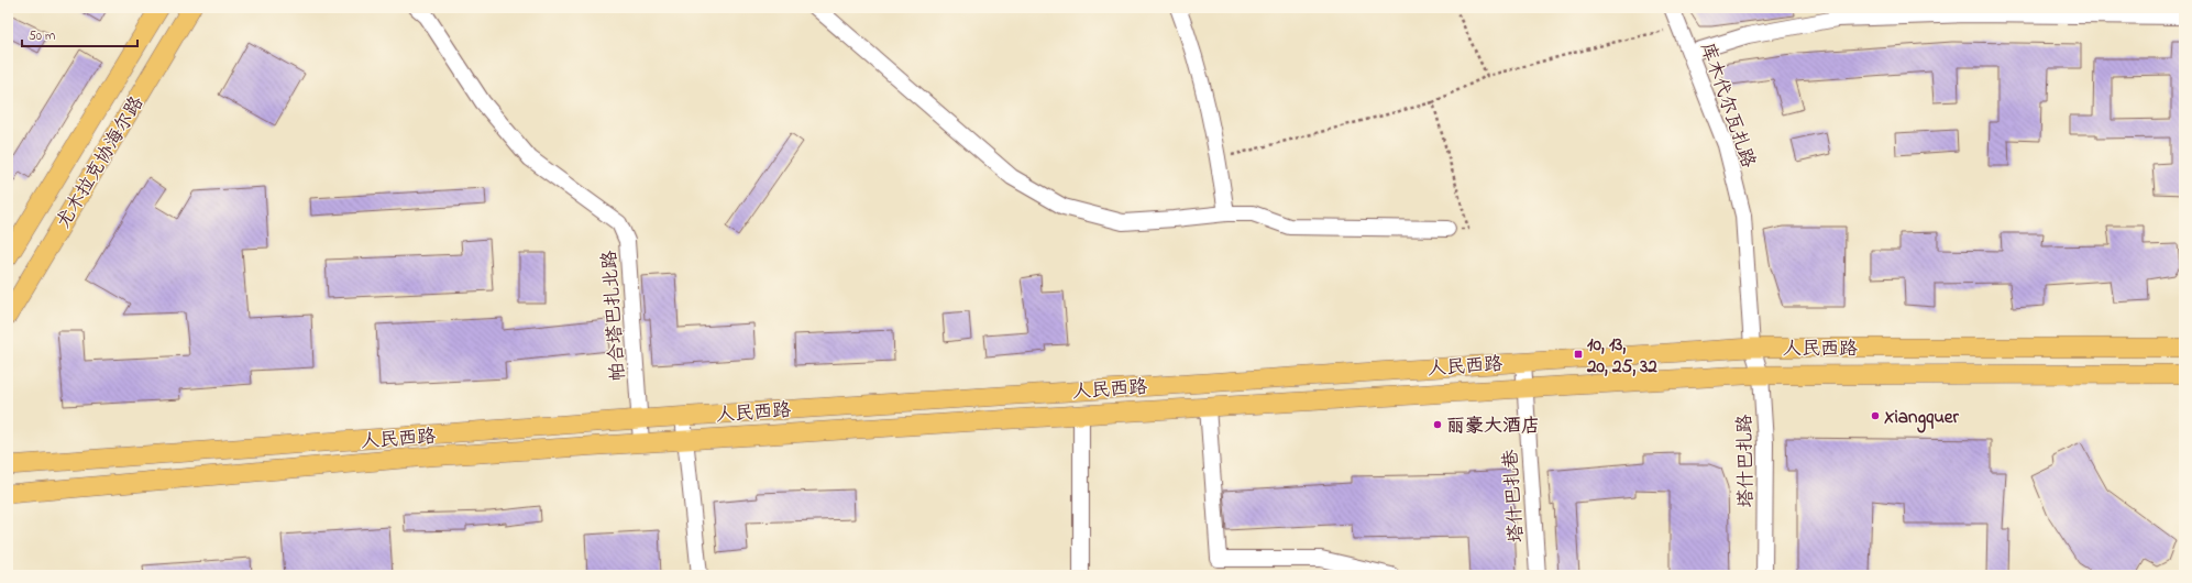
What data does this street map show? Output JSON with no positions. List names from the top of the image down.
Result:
{
  "streets": {
    "main road": ["尤木拉克协海尔路", "人民西路"],
    "street": [
      "库木代尔瓦扎路",
      "帕合塔巴扎北路",
      "塔什巴扎路",
      "塔什巴扎巷"
    ]
  },
  "crossings": [
    ["库木代尔瓦扎路", "人民西路"],
    ["库木代尔瓦扎路", "塔什巴扎路"],
    ["帕合塔巴扎北路", "人民西路"],
    ["人民西路", "塔什巴扎路"],
    ["人民西路", "塔什巴扎巷"]
  ],
  "places": {
    "transit": ["10, 13, 20, 25, 32"],
    "other": ["Xiangquer", "丽豪大酒店"]
  },
  "scale_bar": "50 m"
}
